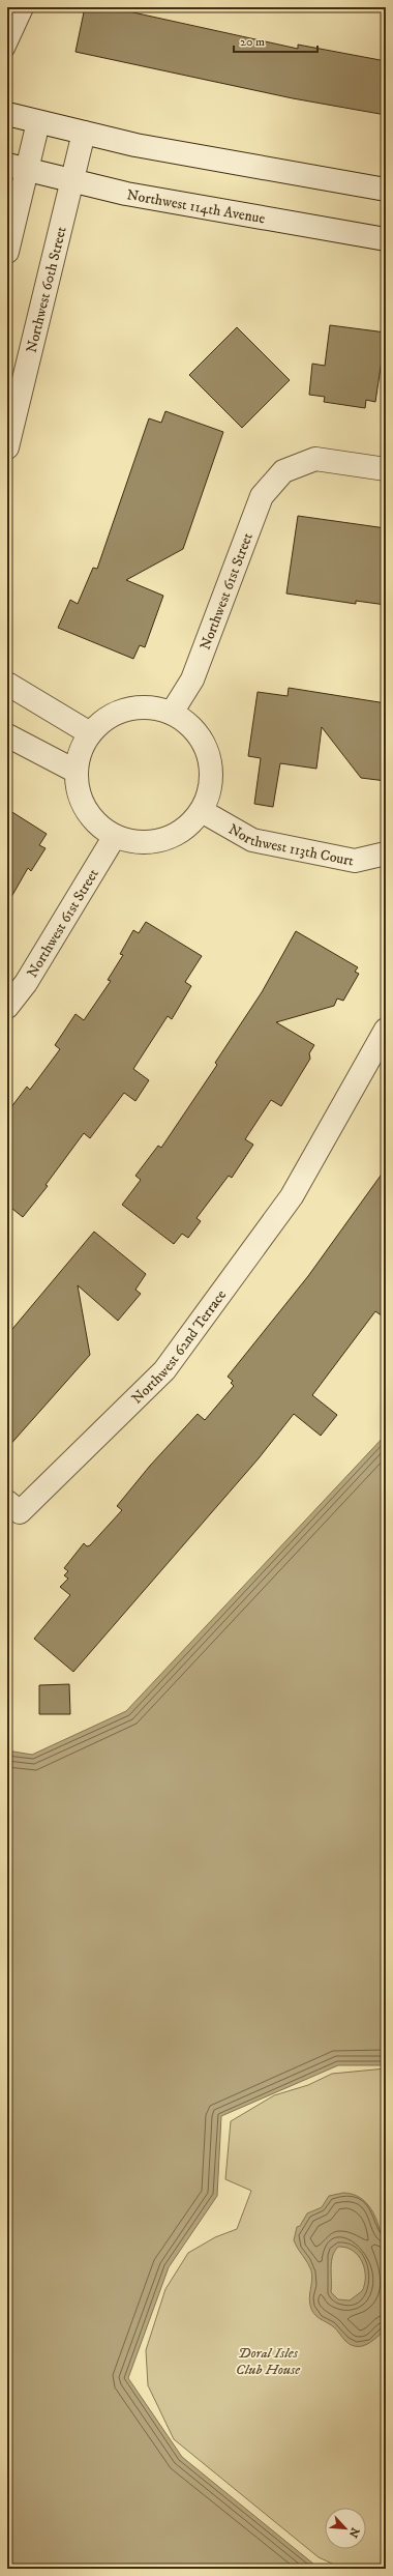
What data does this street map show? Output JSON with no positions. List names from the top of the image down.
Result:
{
  "streets": {
    "street": [
      "Northwest 114th Avenue",
      "Northwest 60th Street",
      "Northwest 61st Street",
      "Northwest 113th Court",
      "Northwest 62nd Terrace"
    ]
  },
  "crossings": [
    ["Northwest 114th Avenue", "Northwest 60th Street"],
    ["Northwest 61st Street", "Northwest 113th Court"]
  ],
  "parks": ["Doral Isles Club House"],
  "scale_bar": "20 m",
  "north": "bottom right"
}
